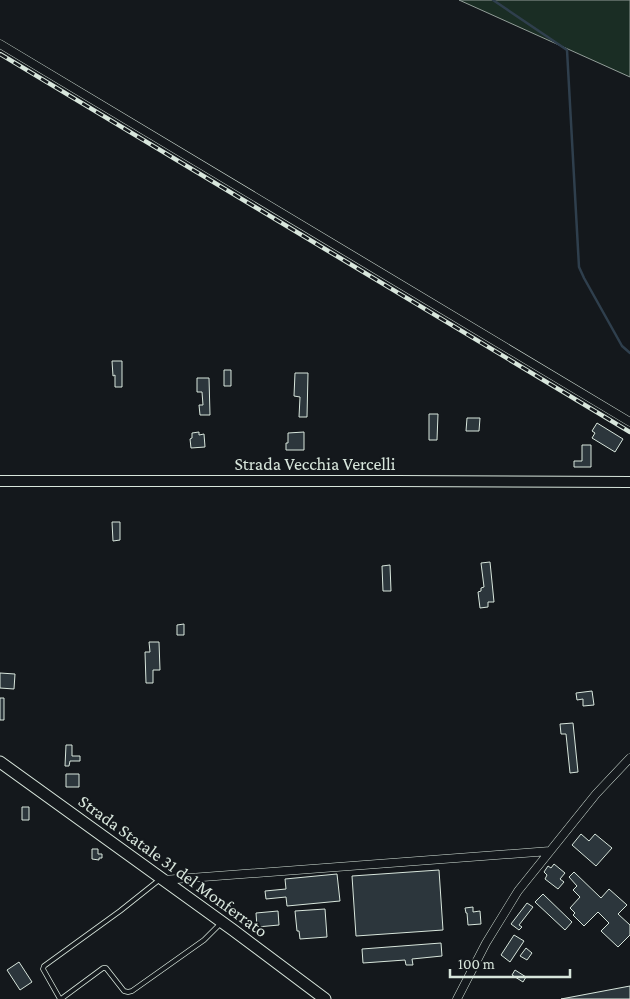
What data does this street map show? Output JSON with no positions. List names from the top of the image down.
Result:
{
  "streets": {
    "main road": ["Strada Statale 31 del Monferrato"],
    "street": ["Strada Vecchia Vercelli"]
  },
  "scale_bar": "100 m"
}
